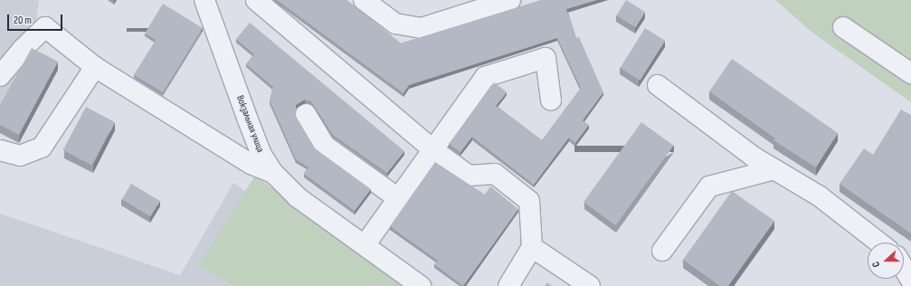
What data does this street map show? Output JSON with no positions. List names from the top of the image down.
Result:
{
  "streets": {
    "street": ["Вокзальная улица"]
  },
  "scale_bar": "20 m",
  "north": "left"
}
